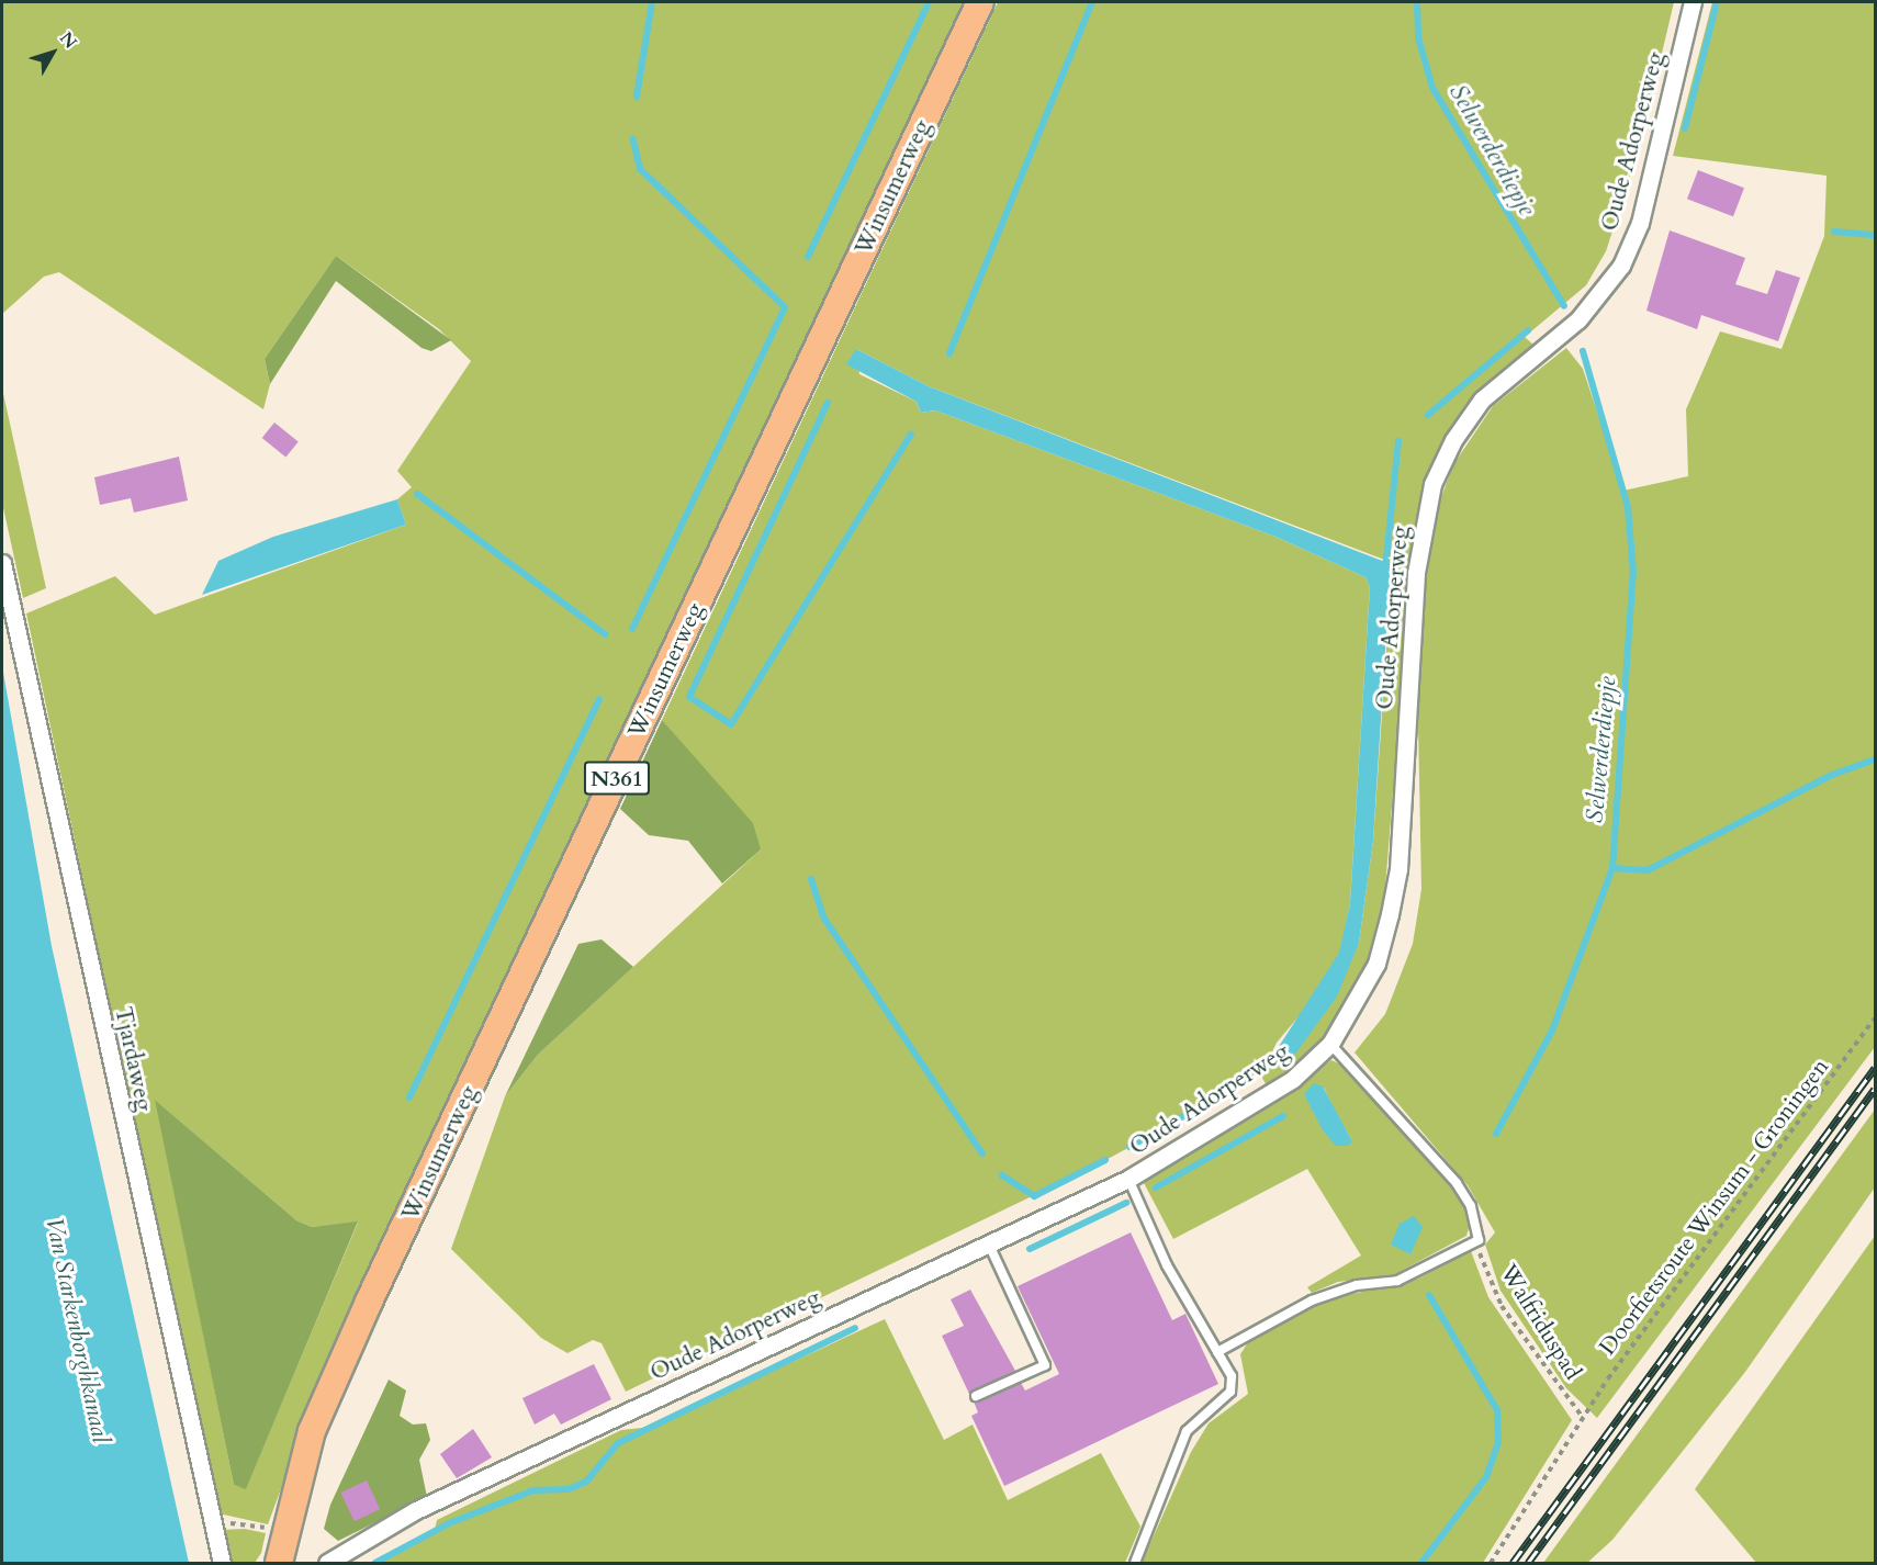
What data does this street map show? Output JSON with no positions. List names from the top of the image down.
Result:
{
  "streets": {
    "main road": ["Winsumerweg", "N361"],
    "street": ["Oude Adorperweg", "Tjardaweg"],
    "path": ["Doorfietsroute Winsum - Groningen", "Walfriduspad"]
  },
  "crossings": [
    ["Doorfietsroute Winsum - Groningen", "Walfriduspad"]
  ],
  "water": ["Selwerderdiepje", "Van Starkenborghkanaal"],
  "north": "top right"
}
